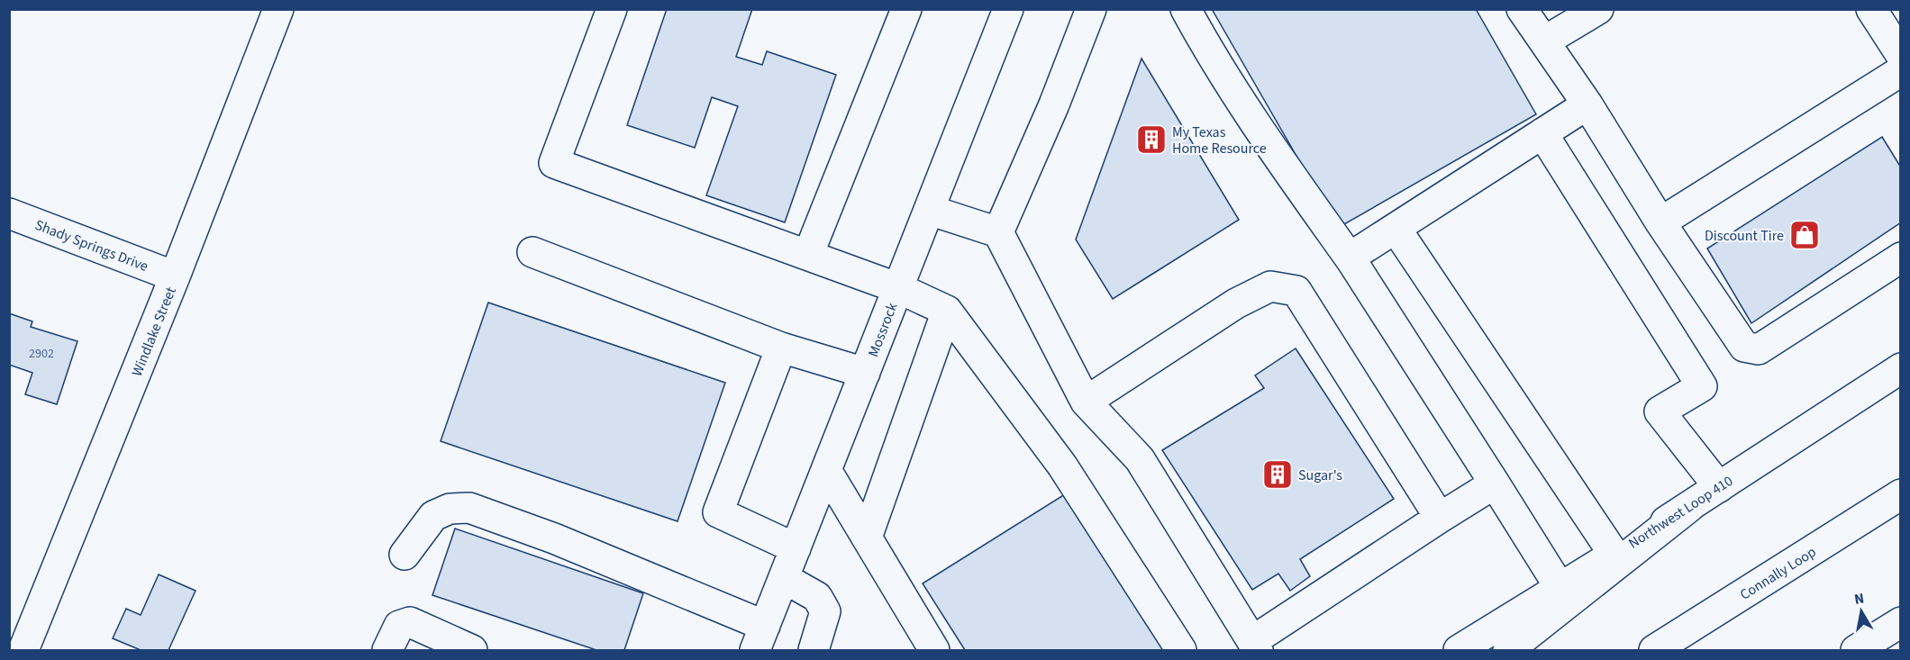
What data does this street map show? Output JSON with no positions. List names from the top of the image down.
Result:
{
  "streets": {
    "main road": [
      "Shady Springs Drive",
      "Mossrock",
      "Windlake Street",
      "Northwest Loop 410",
      "Connally Loop"
    ]
  },
  "crossings": [
    ["Shady Springs Drive", "Windlake Street"]
  ],
  "places": {
    "building": ["My Texas Home Resource", "Sugar's"],
    "shop": ["Discount Tire"]
  },
  "house_numbers": ["2902"],
  "north": "top"
}
